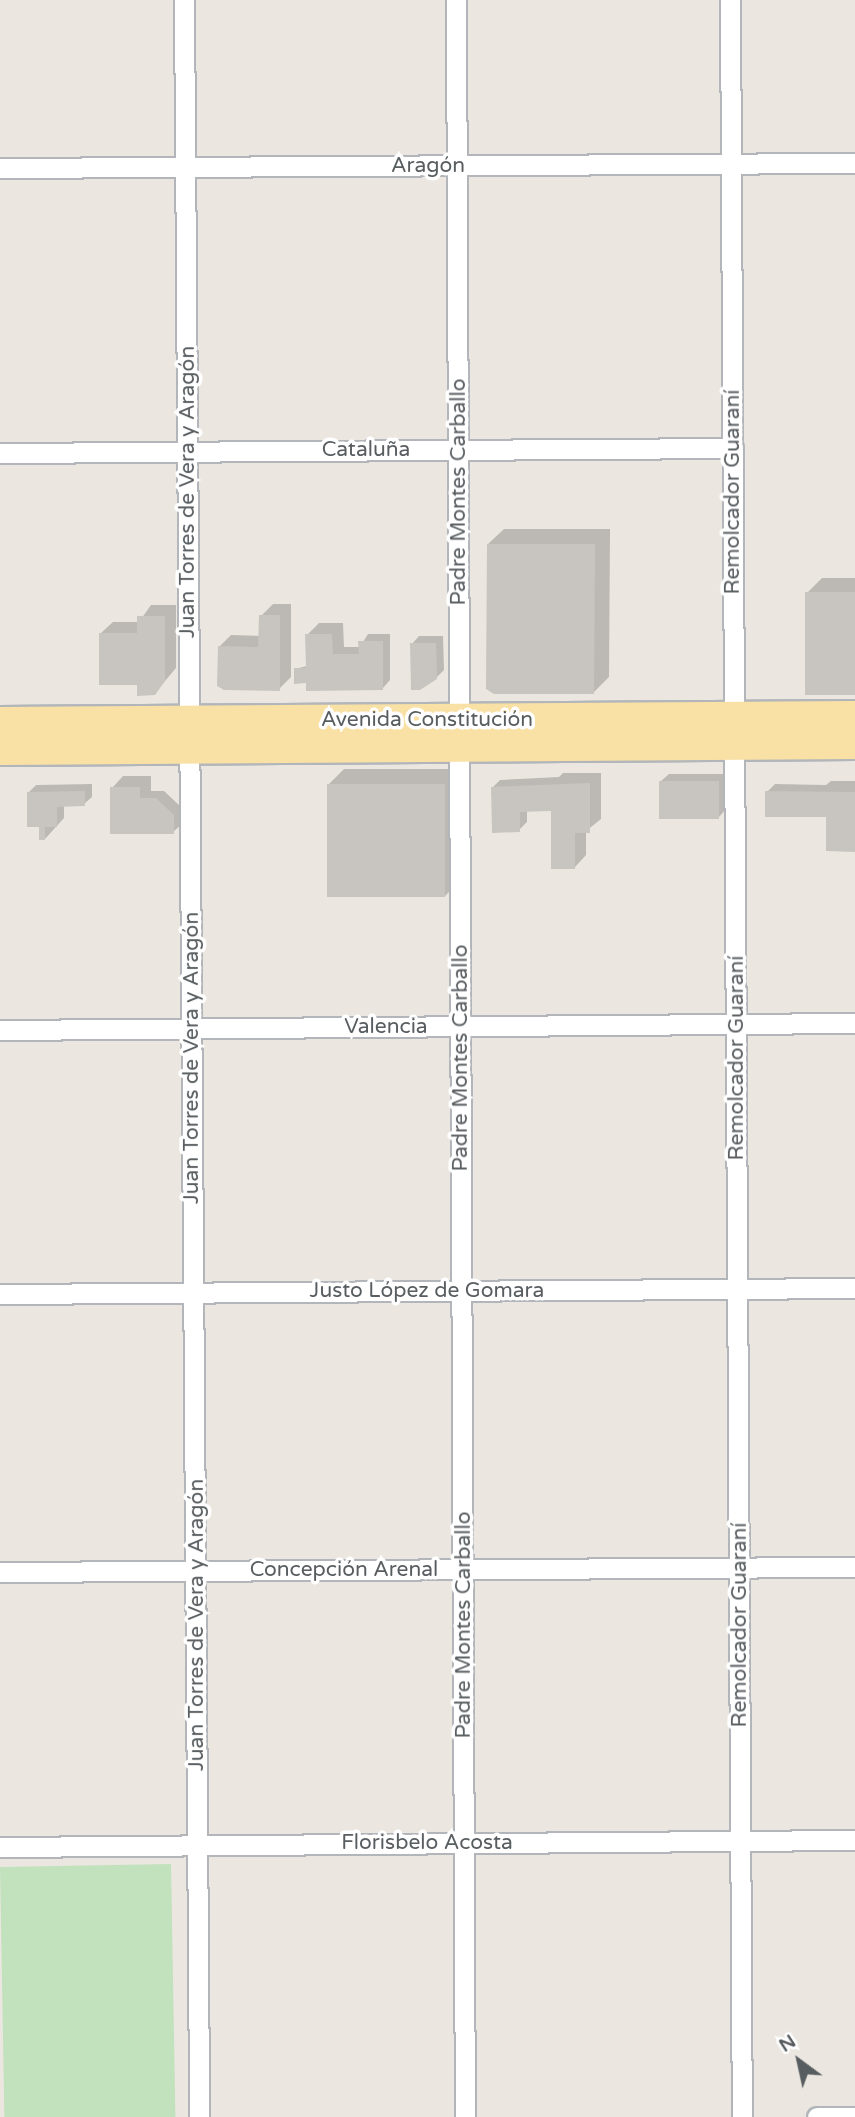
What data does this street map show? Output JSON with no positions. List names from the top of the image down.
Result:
{
  "streets": {
    "main road": ["Avenida Constitución"],
    "street": [
      "Aragón",
      "Cataluña",
      "Juan Torres de Vera y Aragón",
      "Padre Montes Carballo",
      "Remolcador Guaraní",
      "Valencia",
      "Justo López de Gomara",
      "Concepción Arenal",
      "Florisbelo Acosta"
    ]
  },
  "crossings": [
    ["Aragón", "Juan Torres de Vera y Aragón"],
    ["Aragón", "Padre Montes Carballo"],
    ["Aragón", "Remolcador Guaraní"],
    ["Cataluña", "Juan Torres de Vera y Aragón"],
    ["Cataluña", "Padre Montes Carballo"],
    ["Cataluña", "Remolcador Guaraní"],
    ["Juan Torres de Vera y Aragón", "Avenida Constitución"],
    ["Juan Torres de Vera y Aragón", "Valencia"],
    ["Juan Torres de Vera y Aragón", "Justo López de Gomara"],
    ["Juan Torres de Vera y Aragón", "Concepción Arenal"],
    ["Juan Torres de Vera y Aragón", "Florisbelo Acosta"],
    ["Padre Montes Carballo", "Avenida Constitución"],
    ["Padre Montes Carballo", "Valencia"],
    ["Padre Montes Carballo", "Justo López de Gomara"],
    ["Padre Montes Carballo", "Concepción Arenal"],
    ["Padre Montes Carballo", "Florisbelo Acosta"],
    ["Remolcador Guaraní", "Avenida Constitución"],
    ["Remolcador Guaraní", "Valencia"],
    ["Remolcador Guaraní", "Justo López de Gomara"],
    ["Remolcador Guaraní", "Concepción Arenal"],
    ["Remolcador Guaraní", "Florisbelo Acosta"]
  ],
  "north": "top left"
}
